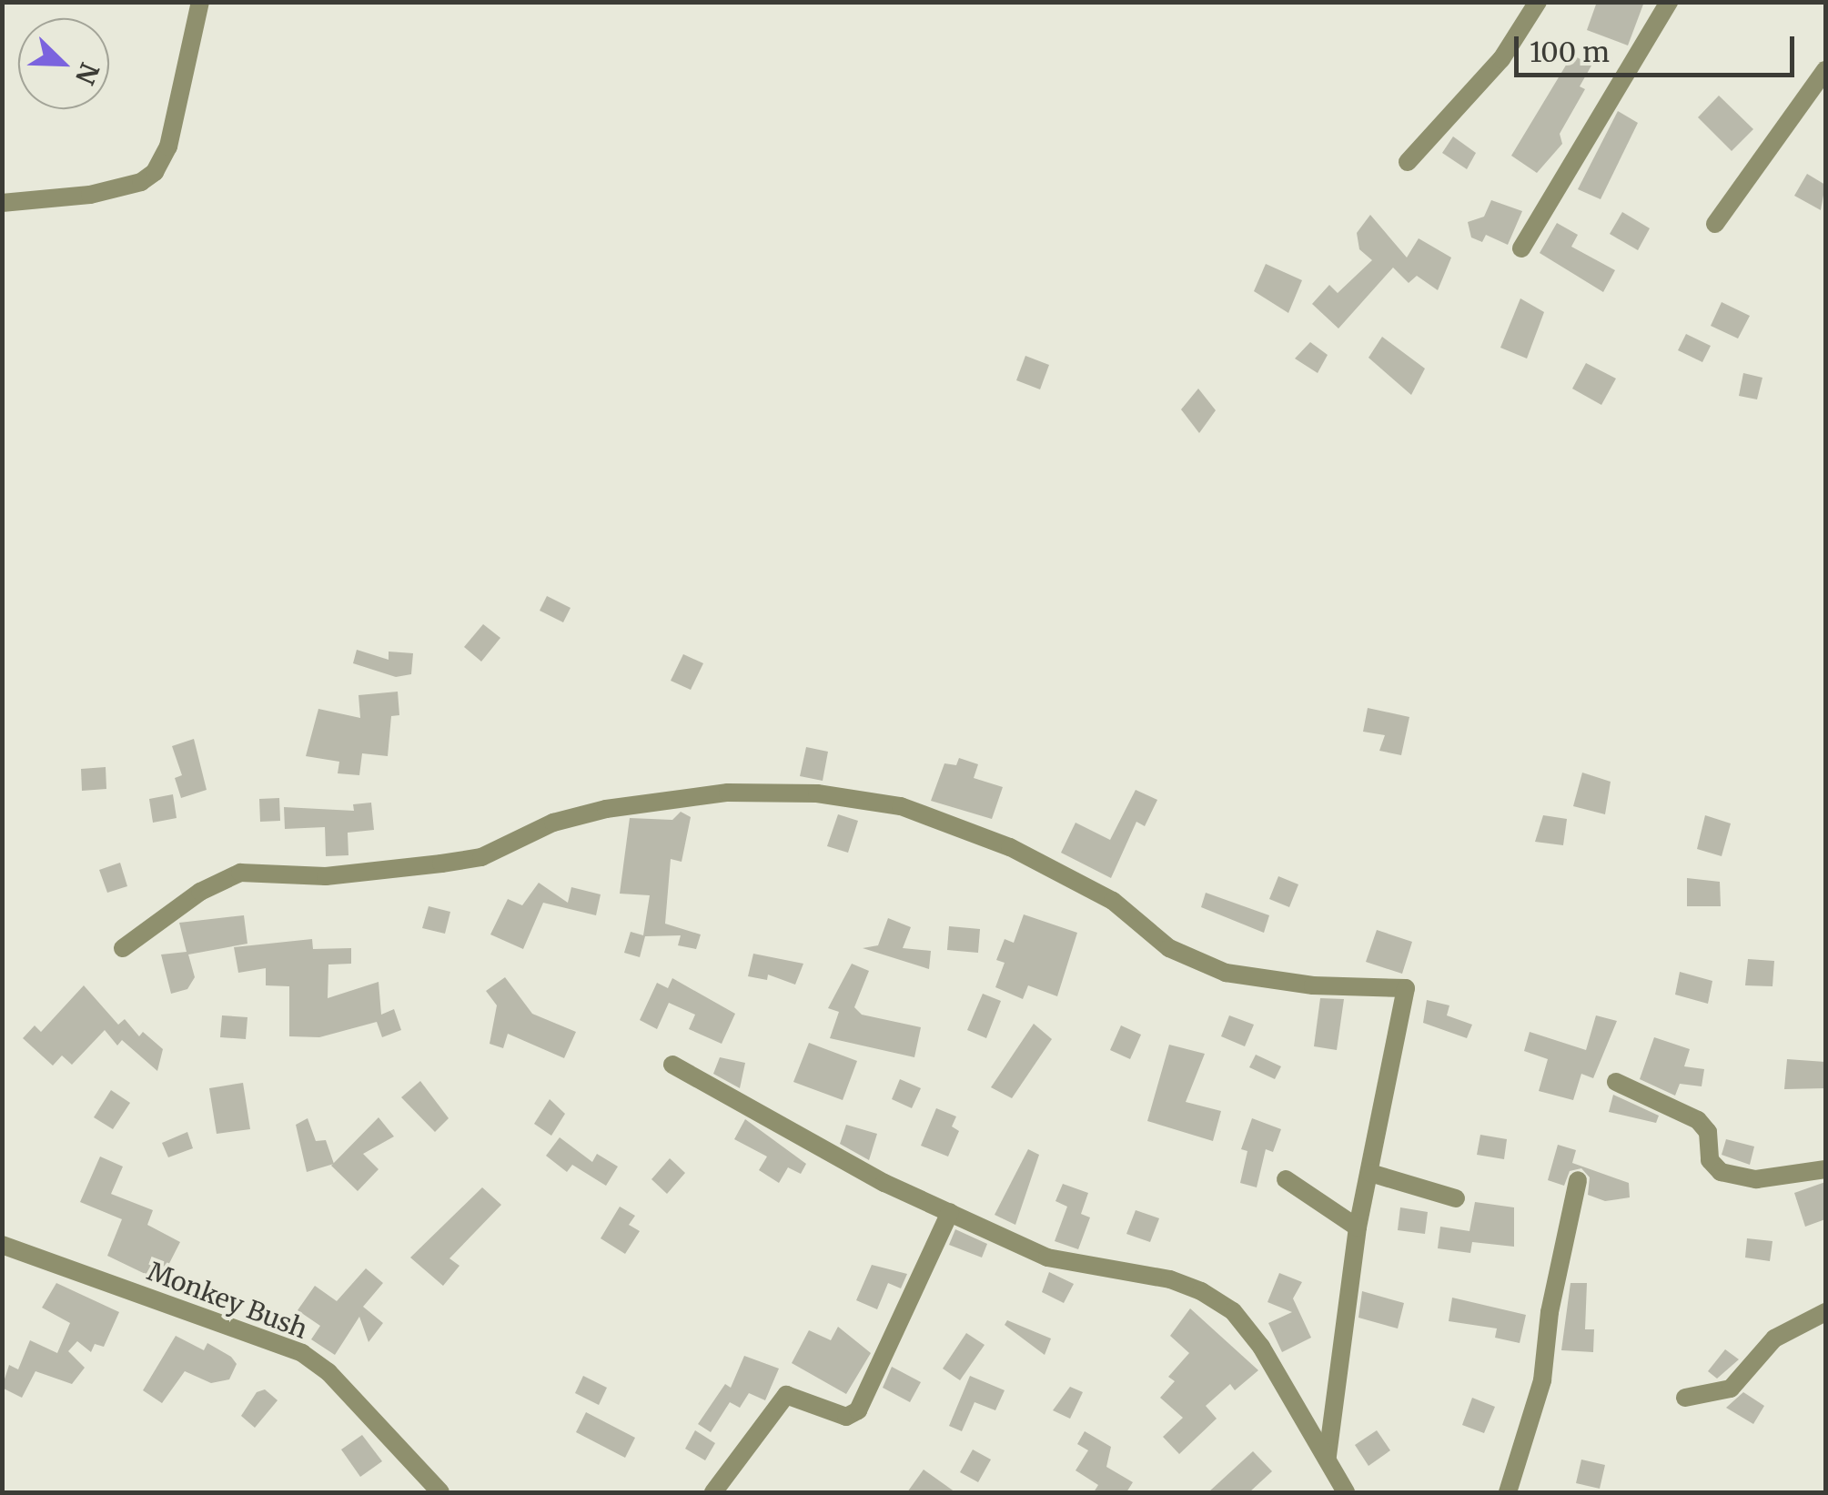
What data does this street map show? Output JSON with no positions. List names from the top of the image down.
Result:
{
  "streets": {
    "street": ["Monkey Bush"]
  },
  "scale_bar": "100 m",
  "north": "bottom right"
}
